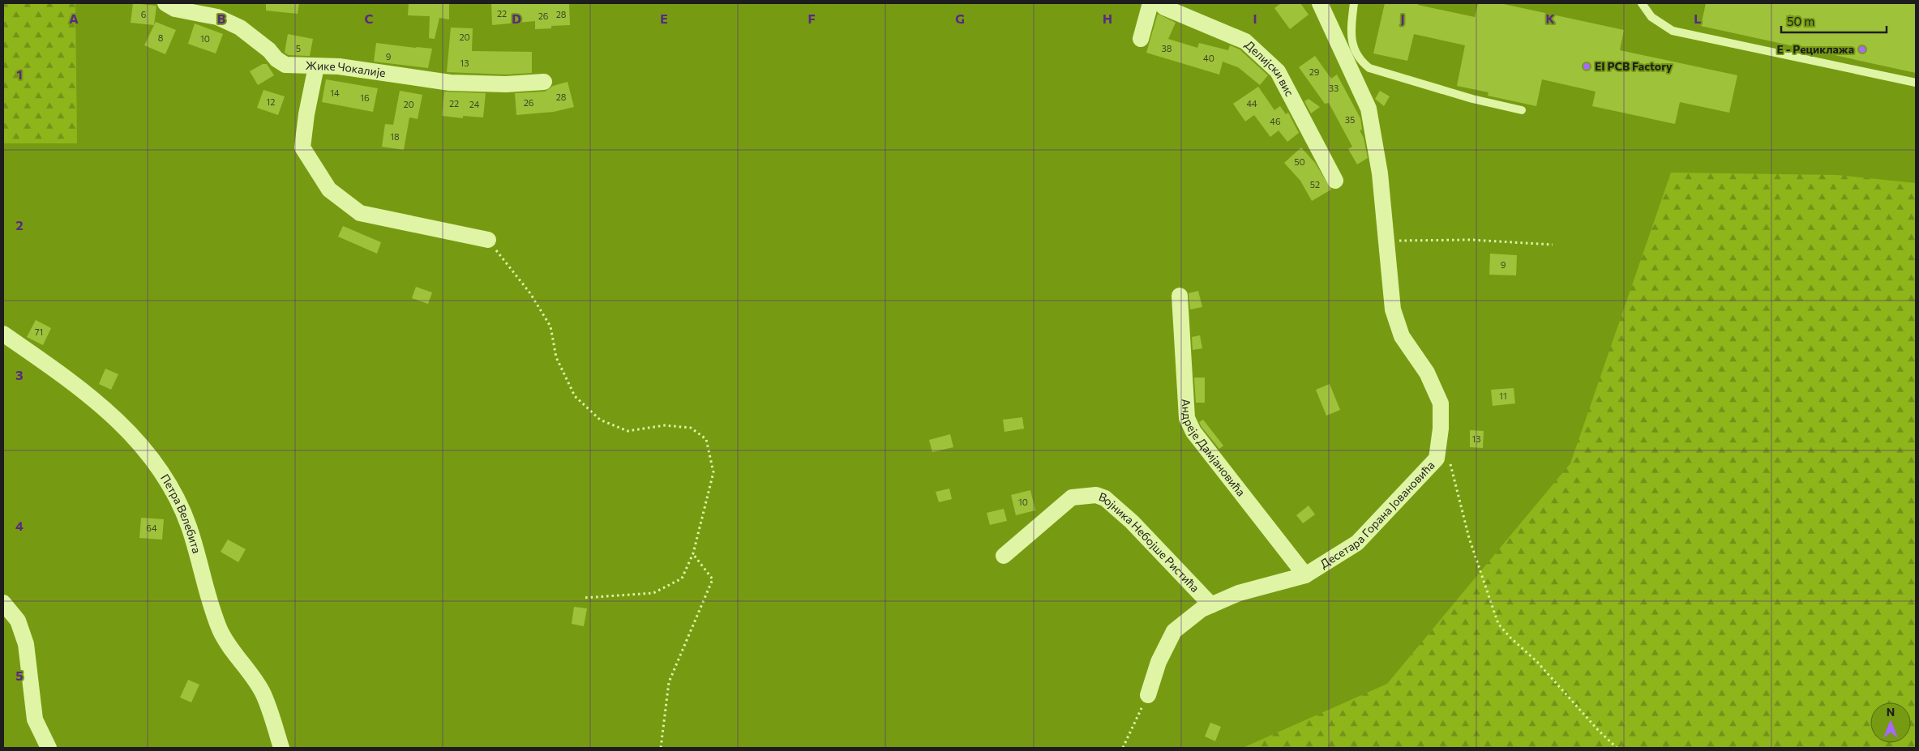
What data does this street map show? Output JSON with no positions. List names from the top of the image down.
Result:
{
  "streets": {
    "street": [
      "Жике Чокалије",
      "Делијски вис",
      "Андреје Дамјановића",
      "Десетара Горана Јовановића",
      "Петра Велебита",
      "Војника Небојше Ристића"
    ]
  },
  "crossings": [
    ["Андреје Дамјановића", "Десетара Горана Јовановића"],
    ["Десетара Горана Јовановића", "Војника Небојше Ристића"]
  ],
  "places": ["Е - Рециклажа", "EI PCB Factory"],
  "house_numbers": [
    "22",
    "6",
    "28",
    "26",
    "20",
    "8",
    "10",
    "5",
    "38",
    "9",
    "40",
    "13",
    "29",
    "33",
    "14",
    "28",
    "16",
    "12",
    "26",
    "22",
    "44",
    "20",
    "24",
    "35",
    "46",
    "18",
    "50",
    "52",
    "9",
    "71",
    "11",
    "13",
    "10",
    "64"
  ],
  "scale_bar": "50 m",
  "north": "top",
  "grid": {
    "columns": [
      "A",
      "B",
      "C",
      "D",
      "E",
      "F",
      "G",
      "H",
      "I",
      "J",
      "K",
      "L"
    ],
    "rows": [
      "1",
      "2",
      "3",
      "4",
      "5"
    ]
  }
}
